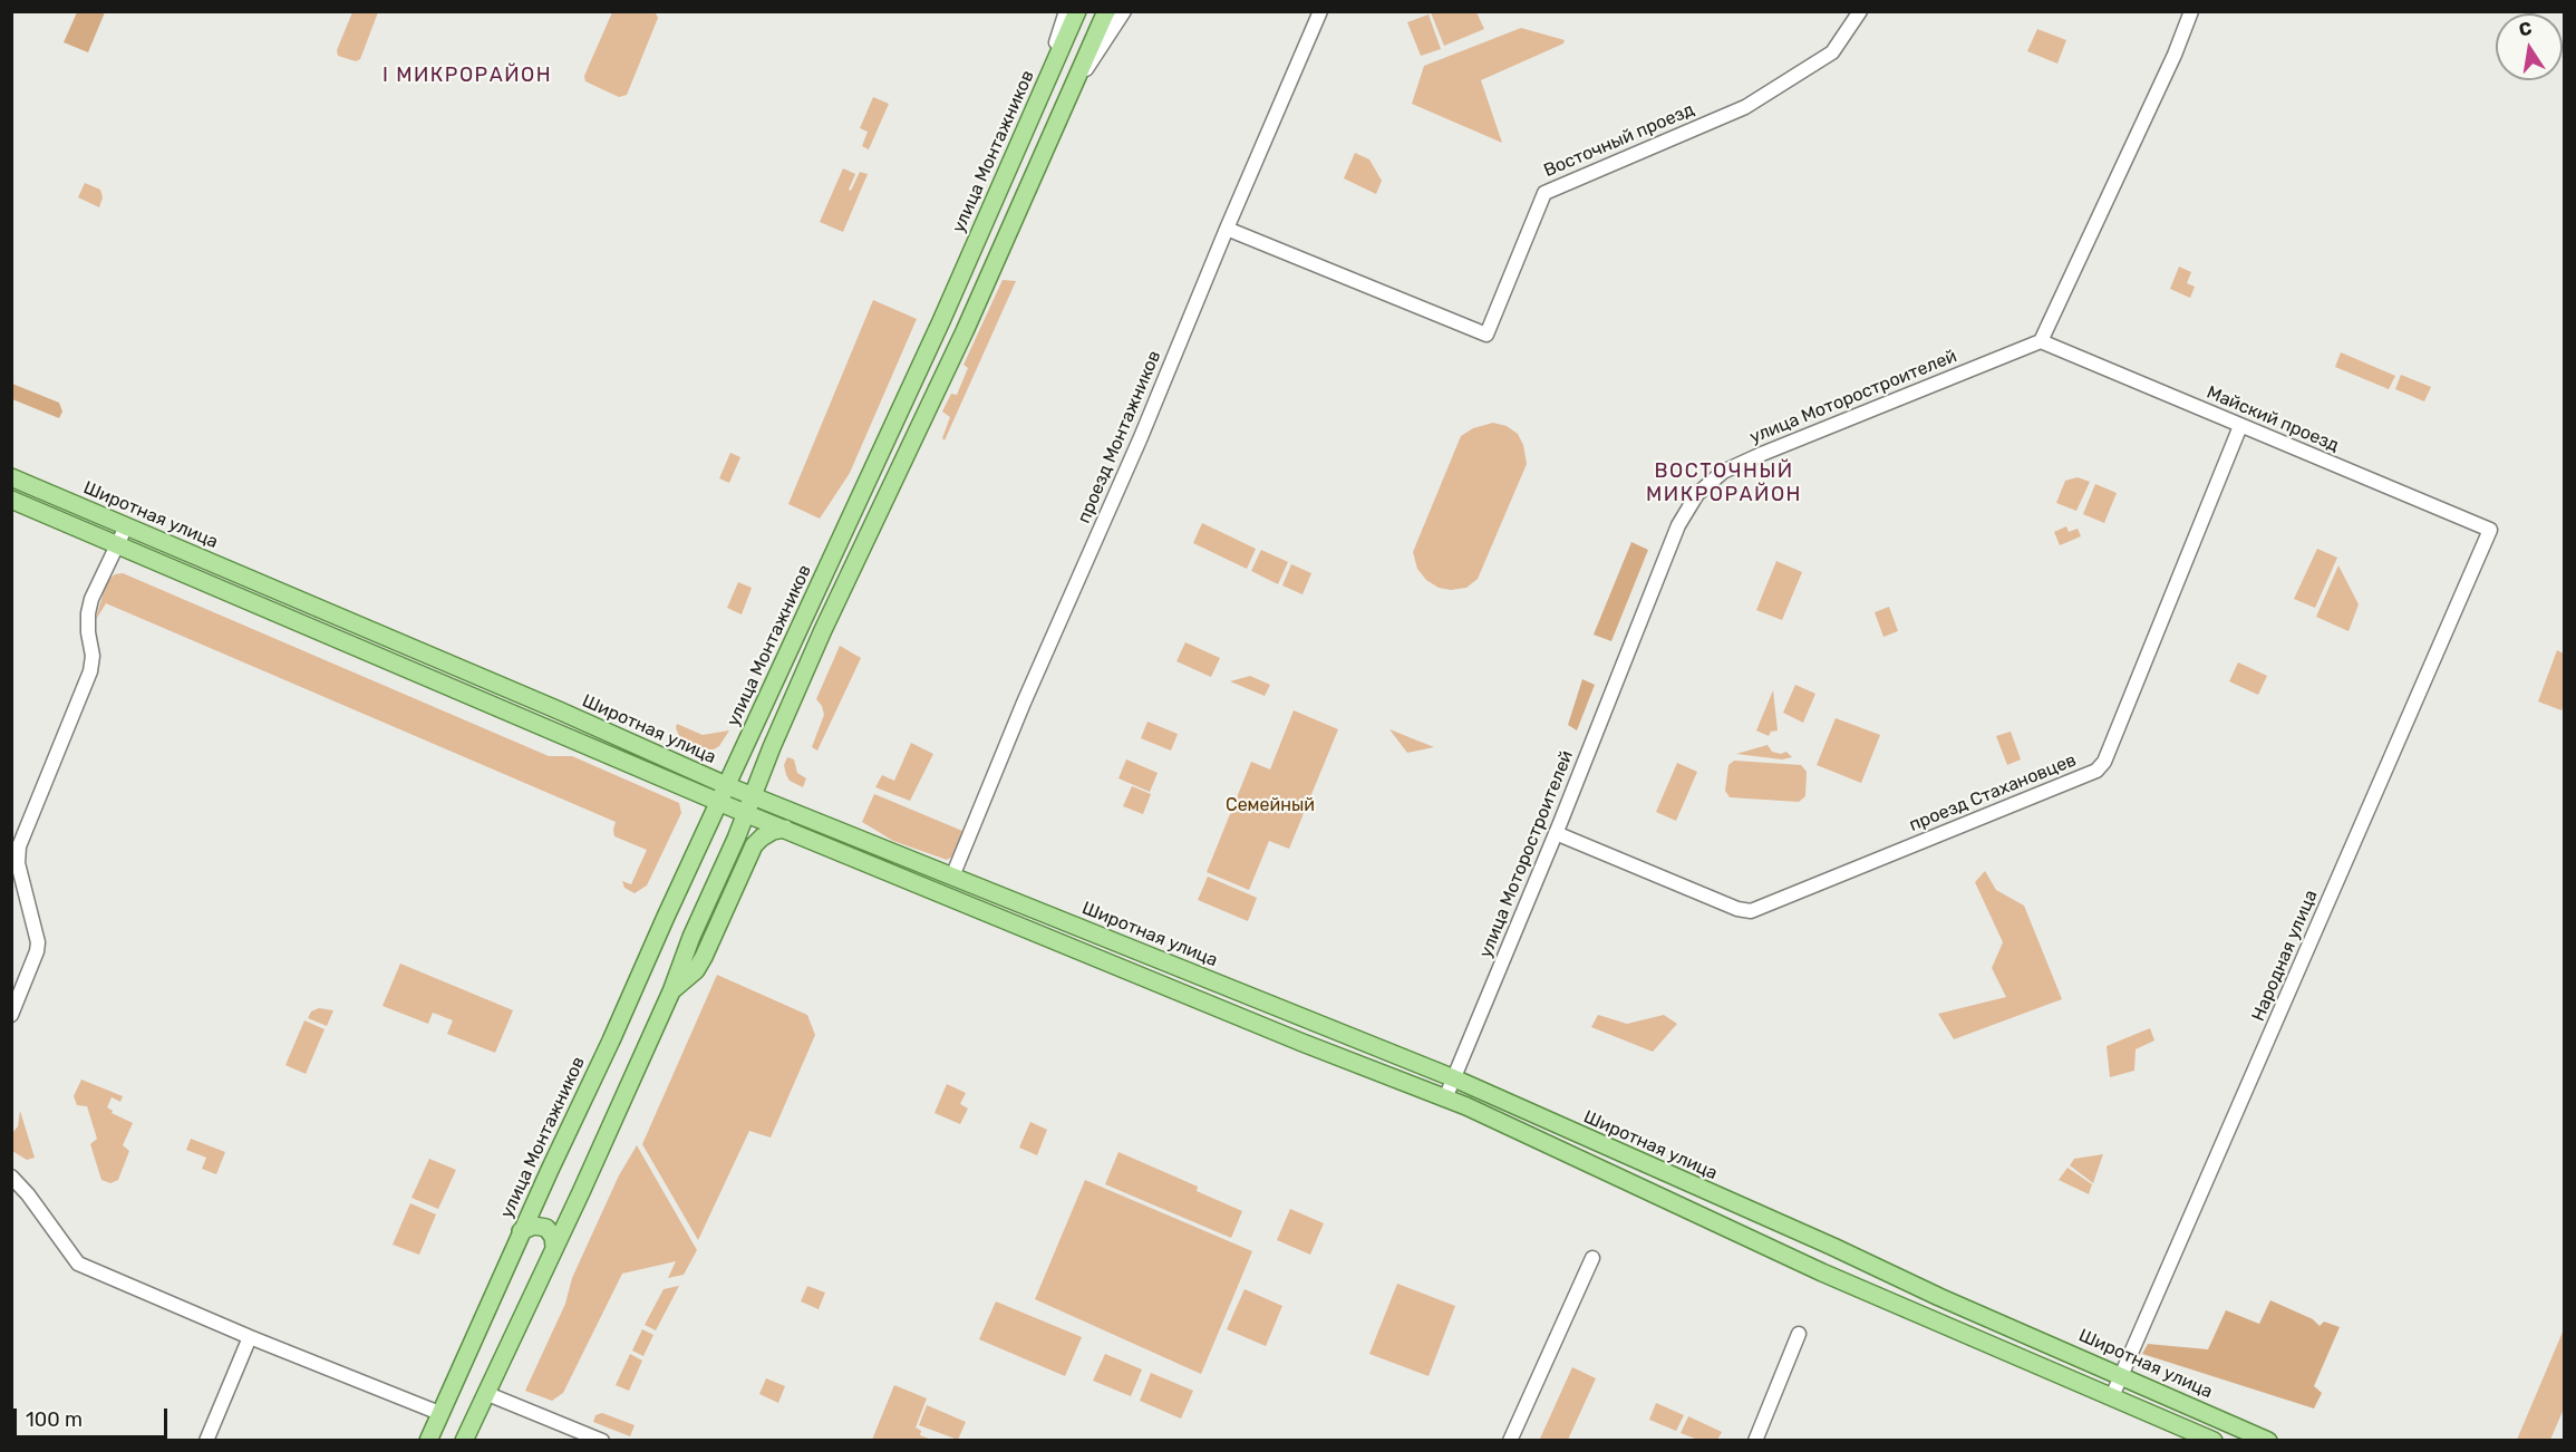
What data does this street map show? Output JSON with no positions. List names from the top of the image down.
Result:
{
  "streets": {
    "main road": ["улица Монтажников", "Широтная улица"],
    "street": [
      "Восточный проезд",
      "улица Моторостроителей",
      "Майский проезд",
      "проезд Монтажников",
      "проезд Стахановцев",
      "Народная улица"
    ]
  },
  "crossings": [
    ["Восточный проезд", "проезд Монтажников"],
    ["улица Монтажников", "Широтная улица"],
    ["улица Моторостроителей", "Майский проезд"],
    ["улица Моторостроителей", "Широтная улица"],
    ["улица Моторостроителей", "проезд Стахановцев"],
    ["Майский проезд", "проезд Стахановцев"],
    ["Майский проезд", "Народная улица"],
    ["проезд Монтажников", "Широтная улица"],
    ["Широтная улица", "Народная улица"]
  ],
  "districts": ["I МИКРОРАЙОН", "ВОСТОЧНЫЙ МИКРОРАЙОН"],
  "parks": ["Семейный"],
  "scale_bar": "100 m",
  "north": "top"
}
